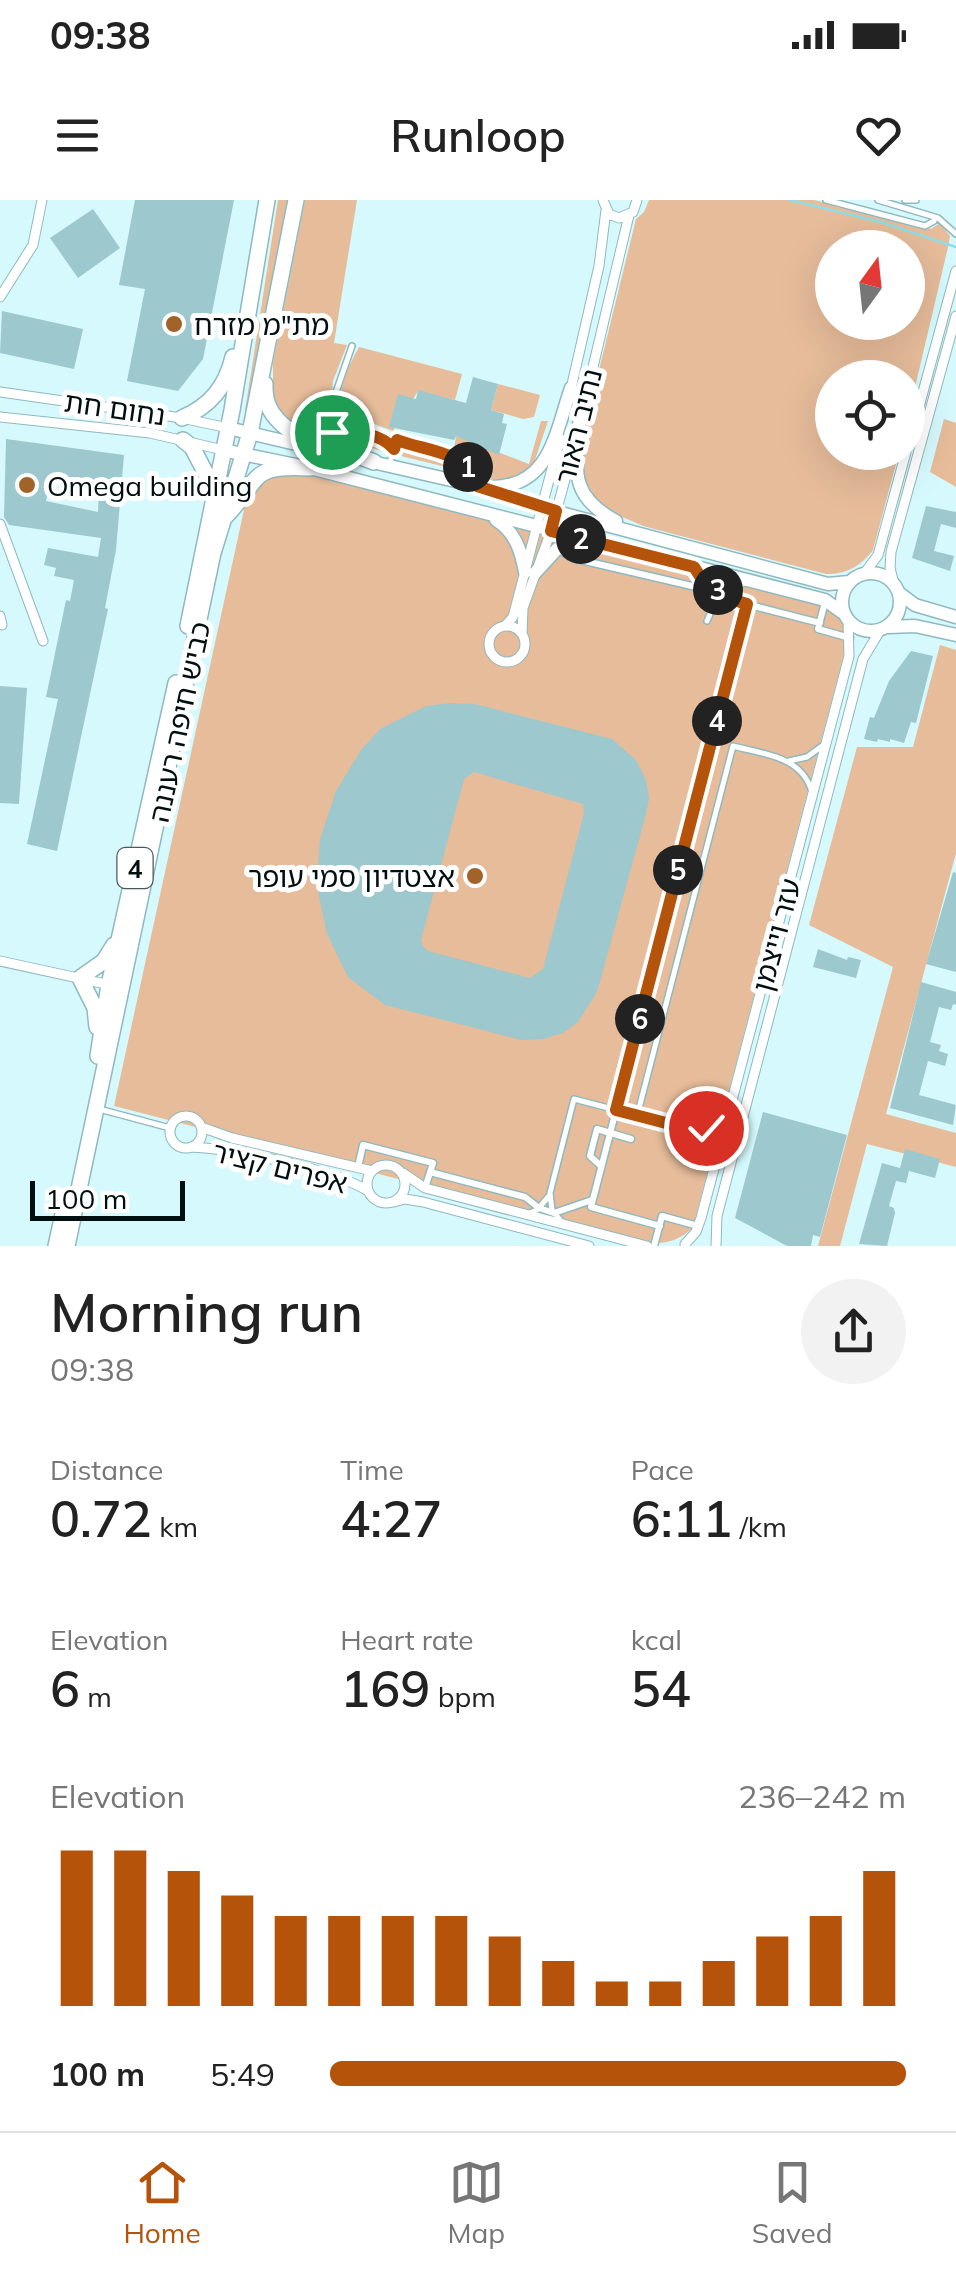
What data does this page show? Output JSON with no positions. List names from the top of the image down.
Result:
{
  "streets": {
    "highway": ["כביש חיפה רעננה", "4"],
    "street": [
      "נחום חת",
      "נתיב האור",
      "עזר וייצמן",
      "אפרים קציר"
    ]
  },
  "crossings": [
    ["נחום חת", "כביש חיפה רעננה"]
  ],
  "places": ["מת\"מ מזרח", "Omega building", "אצטדיון סמי עופר"],
  "scale_bar": "100 m",
  "north": "top",
  "page": {
    "status": "09:38",
    "header": "Runloop",
    "pins": [
      "1",
      "2",
      "3",
      "4",
      "5",
      "6"
    ],
    "scale": "100 m",
    "heading": ["Morning run", "09:38"],
    "stats": [
      ["Distance", "0.72 km"],
      ["Time", "4:27"],
      ["Pace", "6:11 /km"],
      ["Elevation", "6 m"],
      ["Heart rate", "169 bpm"],
      ["kcal", "54"]
    ],
    "chart": ["Elevation", "236–242 m"],
    "list": [
      {
        "name": "100 m",
        "note": "5:49"
      }
    ],
    "tabs": ["Home", "Map", "Saved"]
  }
}
